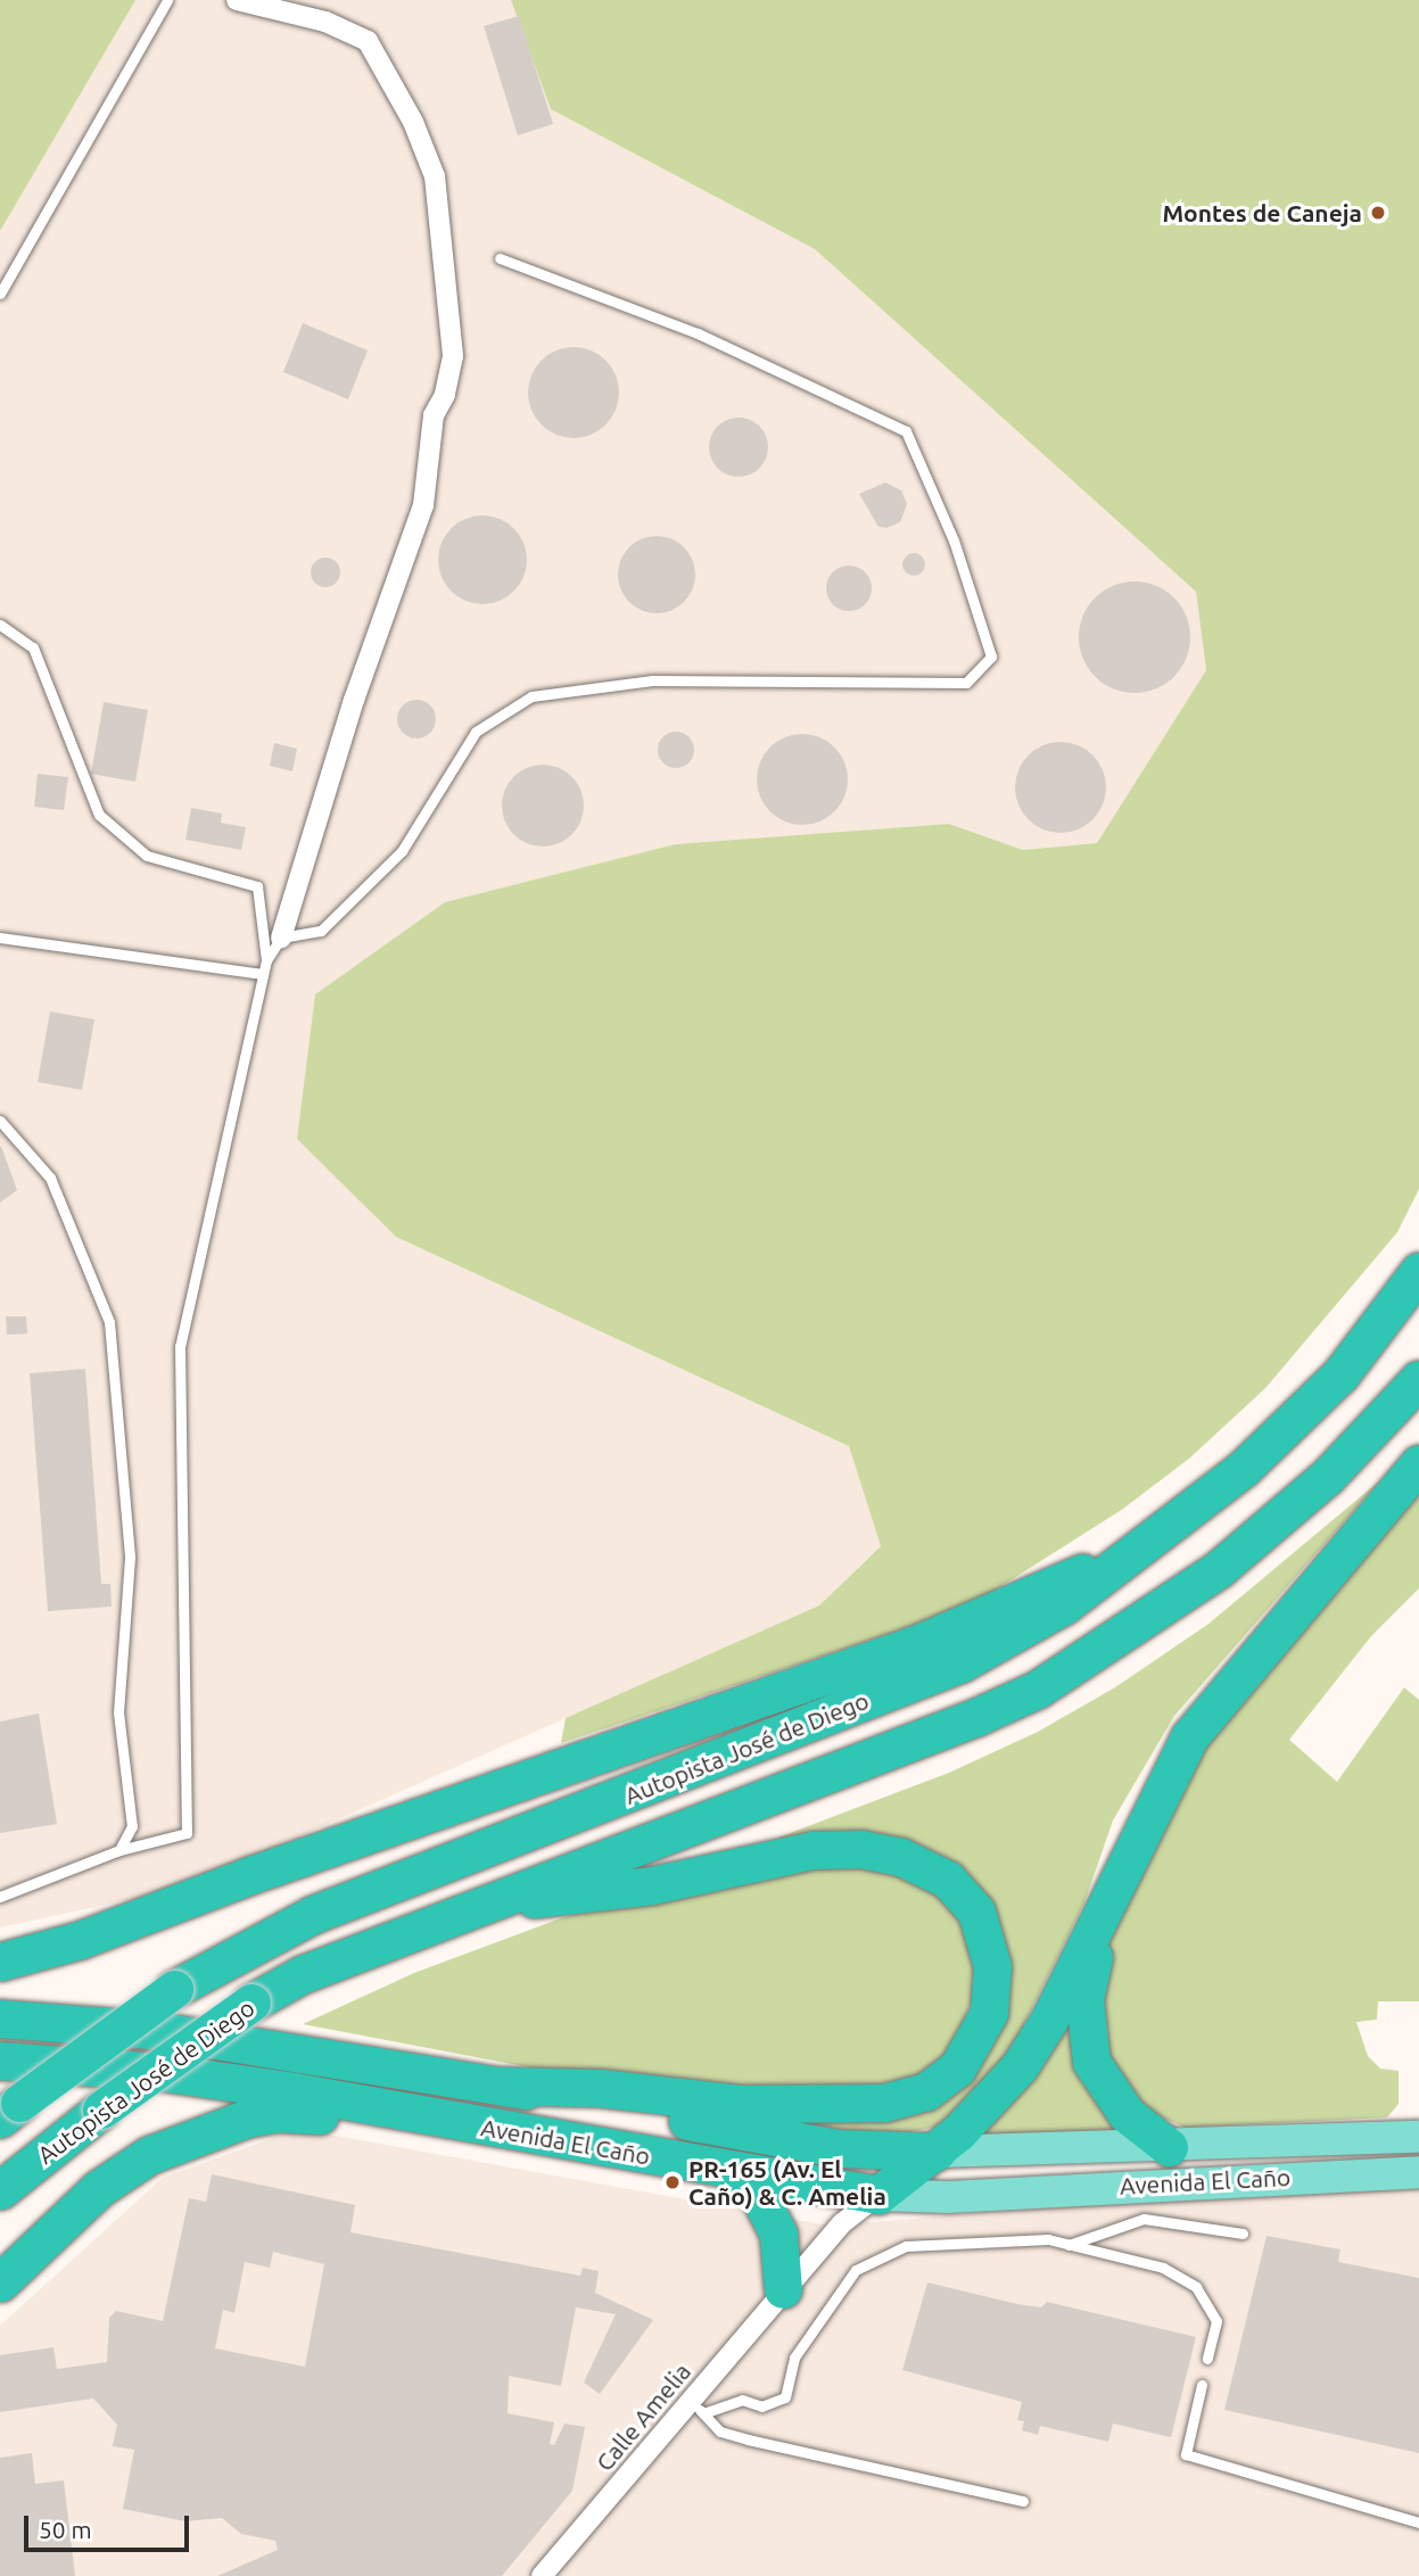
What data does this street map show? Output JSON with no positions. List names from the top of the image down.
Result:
{
  "streets": {
    "highway": ["Autopista José de Diego", "Avenida El Caño"],
    "street": ["Calle Amelia"]
  },
  "crossings": [
    ["Avenida El Caño", "Calle Amelia"]
  ],
  "places": ["Montes de Caneja", "PR-165 (Av. El Caño) & C. Amelia"],
  "scale_bar": "50 m"
}
